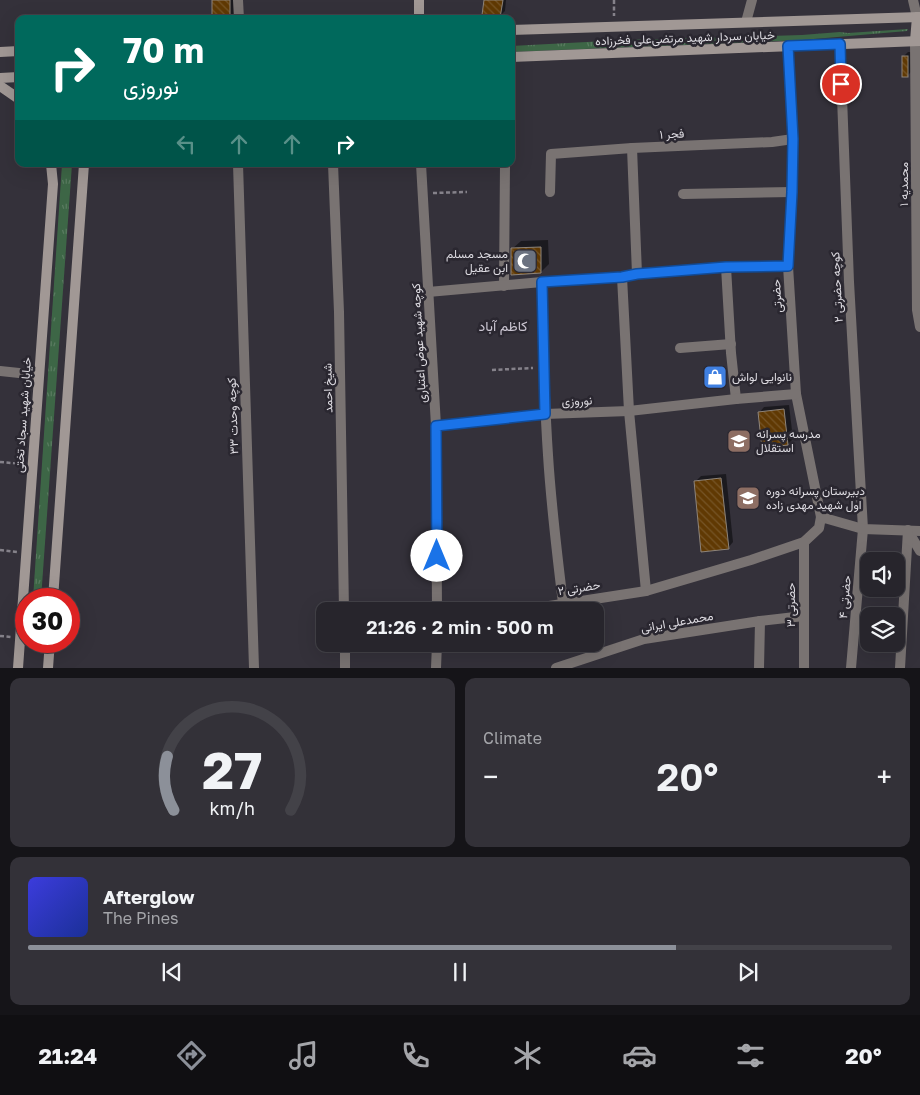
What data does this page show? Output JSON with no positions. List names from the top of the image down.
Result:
{
  "streets": {
    "main road": ["خیابان سردار شهید مرتضی‌علی فخرزاده", "خیابان شهید سجاد تختی"],
    "street": [
      "فجر ۱",
      "محمدیه ۱",
      "کوچه حضرتی ۲",
      "حضرتی",
      "کوچه شهید عوض اعتباری",
      "شیخ احمد",
      "نوروزی",
      "کوچه وحدت ۳۳",
      "حضرتی ۲",
      "حضرتی ۴",
      "حضرتی ۳",
      "محمدعلی ایرانی"
    ]
  },
  "crossings": [
    ["خیابان سردار شهید مرتضی‌علی فخرزاده", "محمدیه ۱"],
    ["خیابان سردار شهید مرتضی‌علی فخرزاده", "کوچه حضرتی ۲"],
    ["خیابان سردار شهید مرتضی‌علی فخرزاده", "حضرتی"],
    ["فجر ۱", "حضرتی"],
    ["کوچه حضرتی ۲", "حضرتی ۴"],
    ["حضرتی", "نوروزی"],
    ["کوچه شهید عوض اعتباری", "نوروزی"],
    ["حضرتی ۲", "حضرتی ۳"],
    ["حضرتی ۳", "محمدعلی ایرانی"]
  ],
  "districts": ["کاظم آباد"],
  "places": {
    "mosque": ["مسجد مسلم ابن عقیل"],
    "shop": ["نانوایی لواش"],
    "school or university": ["مدرسه پسرانه استقلال", "دبیرستان پسرانه دوره اول شهید مهدی زاده"]
  },
  "page": {
    "turn": ["70 m", "نوروزی"],
    "limit": "30",
    "trip": "21:26 · 2 min · 500 m",
    "tile": "Climate",
    "heat": ["−", "20°", "+"],
    "song": ["Afterglow", "The Pines"],
    "tabs": ["21:24", "20°"],
    "gauge": ["27", "km/h"]
  }
}
